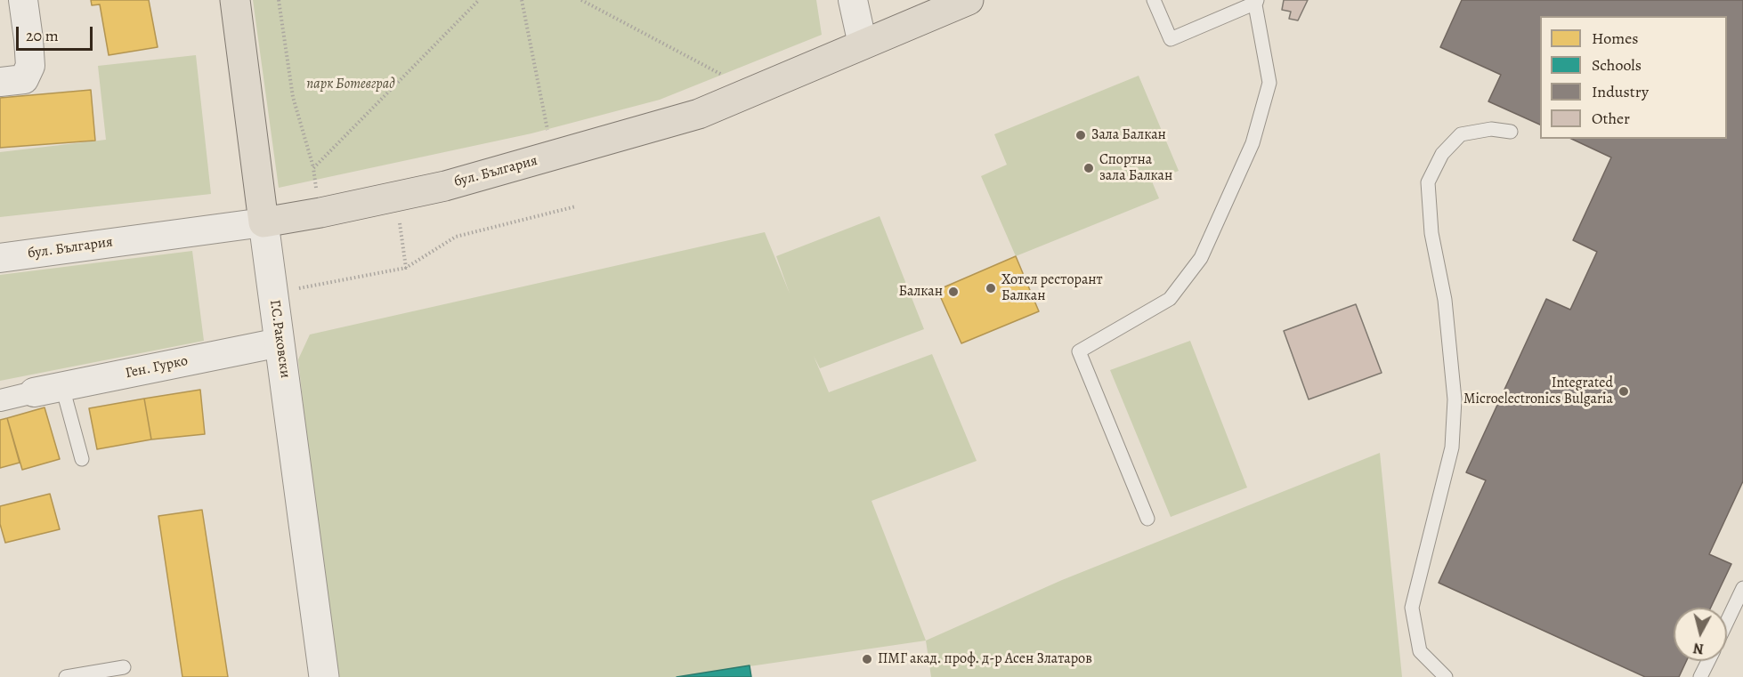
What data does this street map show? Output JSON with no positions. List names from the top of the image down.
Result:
{
  "streets": {
    "main road": ["бул. България", "Г.С.Раковски"],
    "street": ["Ген. Гурко"]
  },
  "crossings": [
    ["бул. България", "Г.С.Раковски"],
    ["Г.С.Раковски", "Ген. Гурко"]
  ],
  "parks": ["парк Ботевград"],
  "places": [
    "Зала Балкан",
    "Спортна зала Балкан",
    "Хотел ресторант Балкан",
    "Балкан",
    "Integrated Microelectronics Bulgaria",
    "ПМГ акад. проф. д-р Асен Златаров"
  ],
  "legend": [
    "Homes",
    "Schools",
    "Industry",
    "Other"
  ],
  "scale_bar": "20 m",
  "north": "bottom"
}
